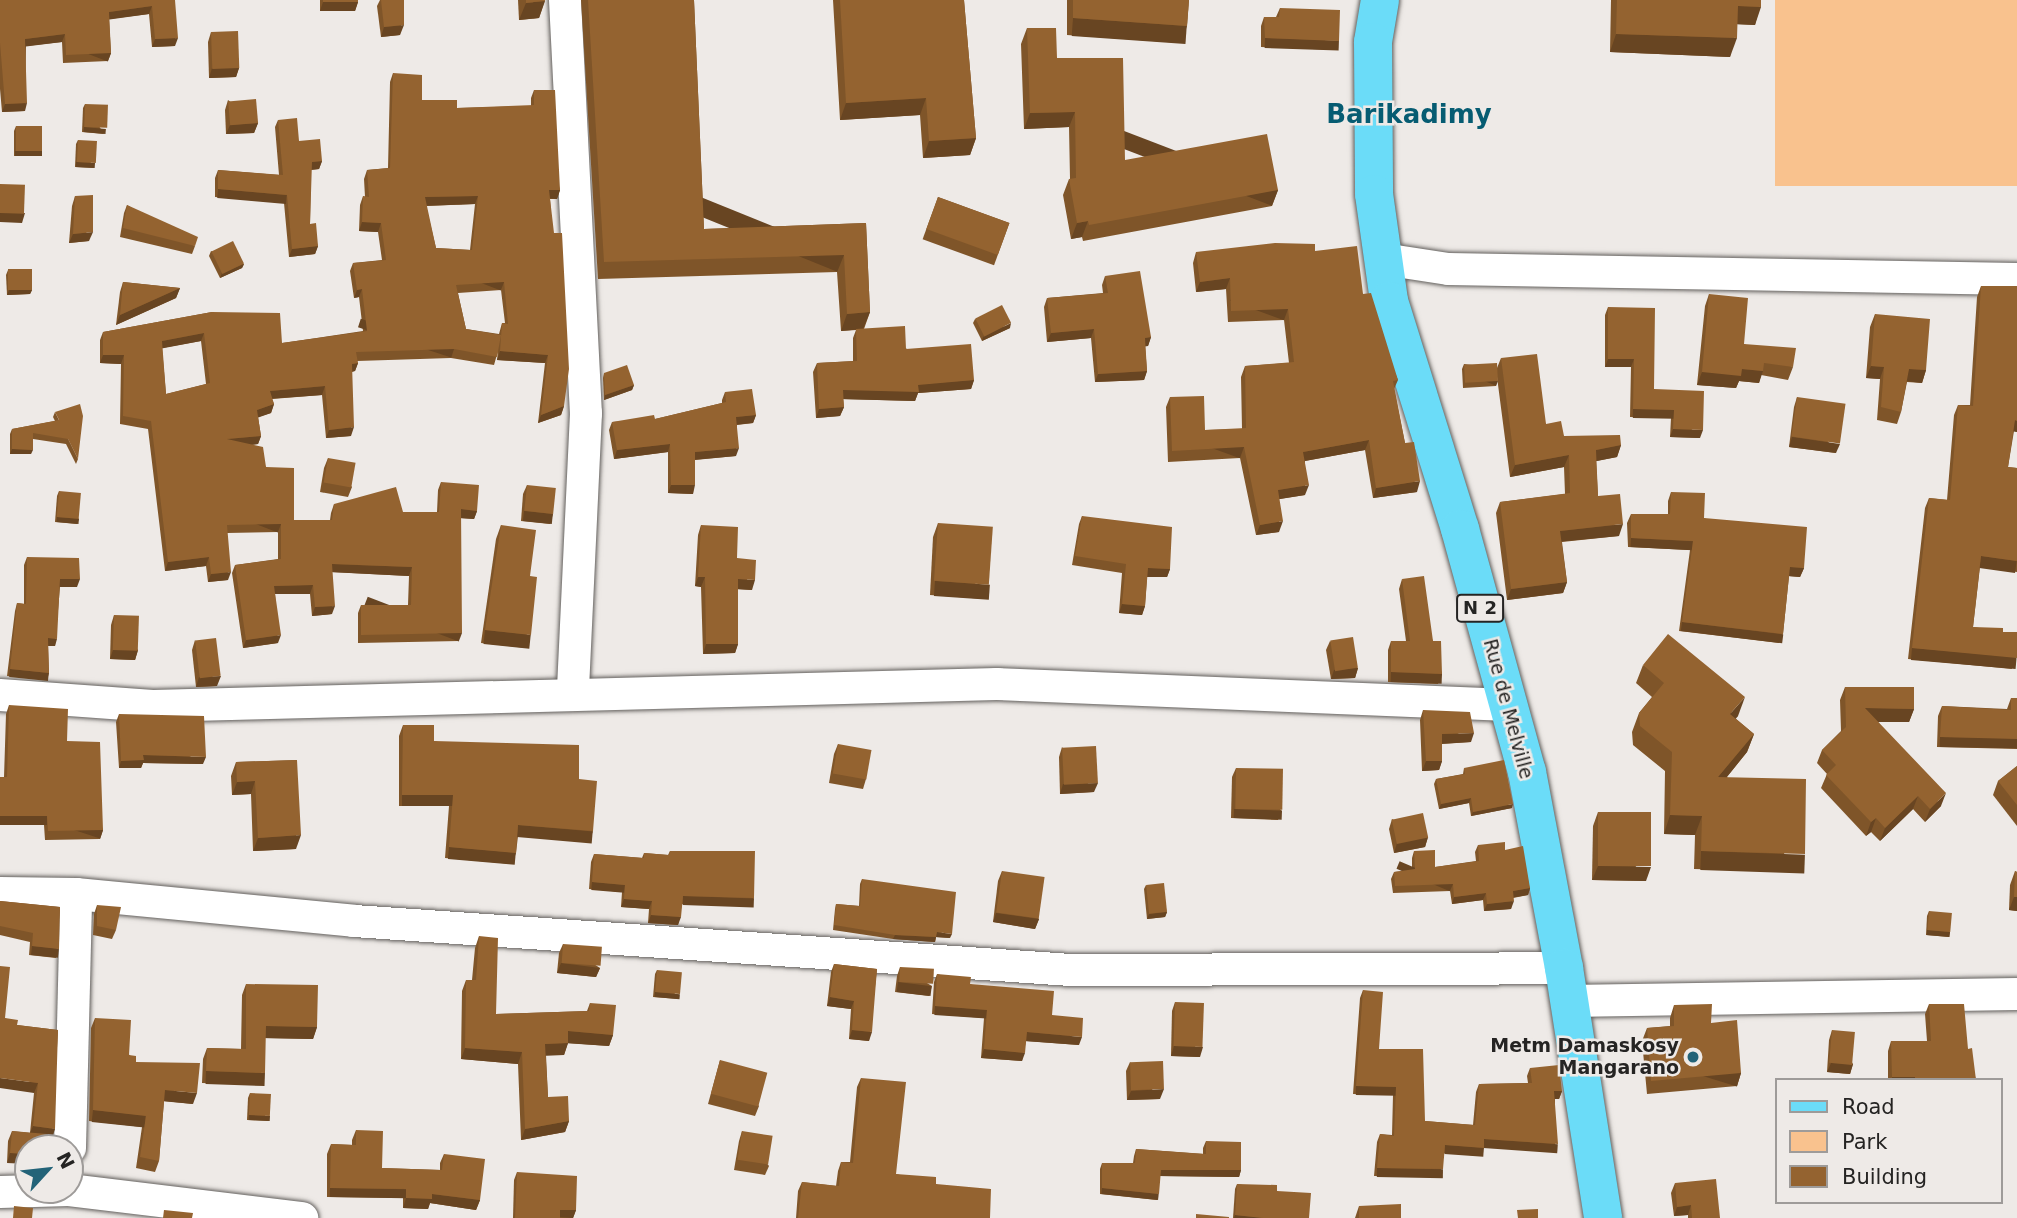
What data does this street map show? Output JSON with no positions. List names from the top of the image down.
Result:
{
  "streets": {
    "main road": ["N 2", "Rue de Melville"]
  },
  "districts": ["Barikadimy"],
  "places": ["Metm Damaskosy Mangarano"],
  "legend": ["Road", "Park", "Building"],
  "north": "top right"
}
